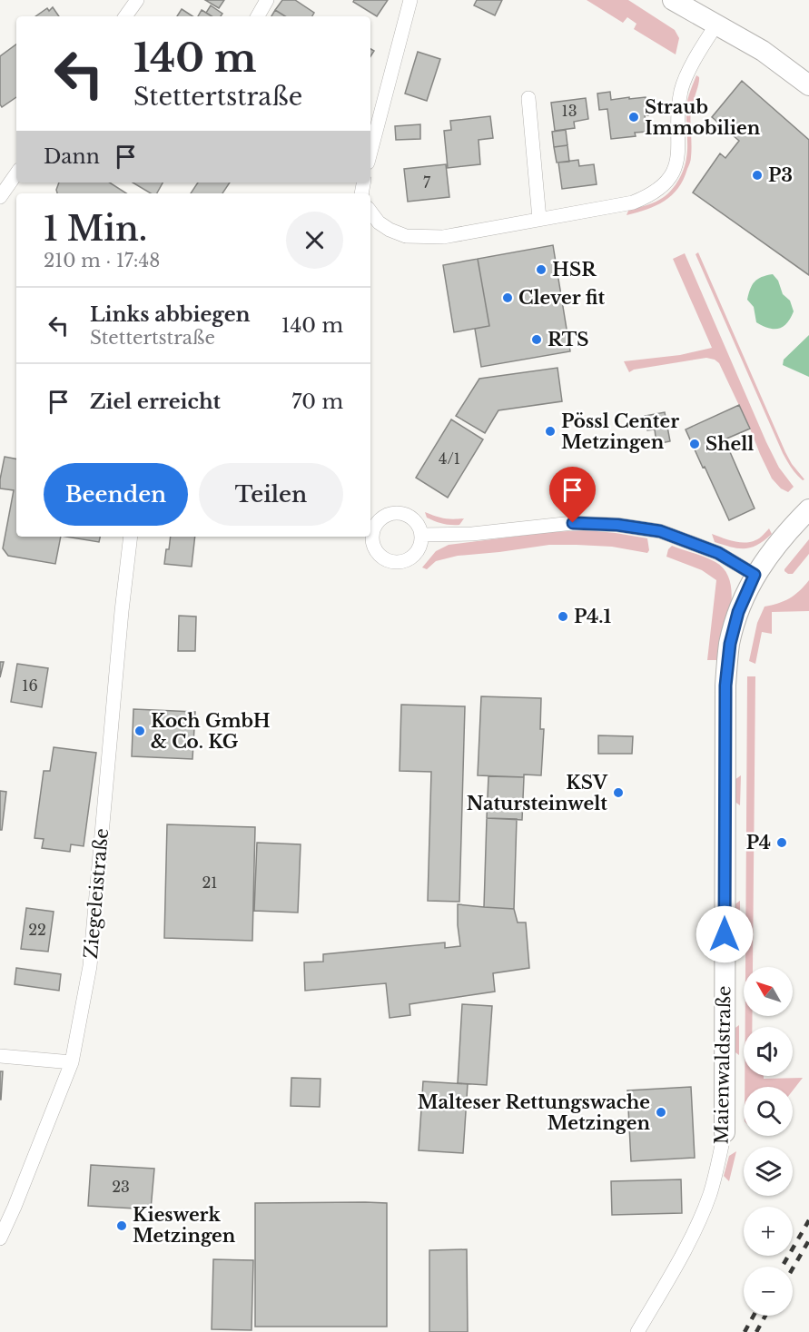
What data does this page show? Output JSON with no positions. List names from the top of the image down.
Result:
{
  "streets": {
    "street": ["Ziegeleistraße", "Maienwaldstraße"]
  },
  "places": [
    "Straub Immobilien",
    "P3",
    "HSR",
    "Clever fit",
    "RTS",
    "Pössl Center Metzingen",
    "Shell",
    "P4.1",
    "Koch GmbH & Co. KG",
    "KSV Natursteinwelt",
    "P4",
    "Malteser Rettungswache Metzingen",
    "Kieswerk Metzingen"
  ],
  "house_numbers": [
    "13",
    "7",
    "4/1",
    "16",
    "21",
    "22",
    "23"
  ],
  "north": "top left",
  "page": {
    "turn": ["140 m", "Stettertstraße"],
    "then": "Dann",
    "heading": ["1 Min.", "210 m · 17:48"],
    "list": [
      {
        "name": "Links abbiegen",
        "note": "Stettertstraße",
        "value": "140 m"
      },
      {
        "name": "Ziel erreicht",
        "value": "70 m"
      }
    ],
    "buttons": ["Beenden", "Teilen"],
    "map_buttons": ["+", "−"]
  }
}
